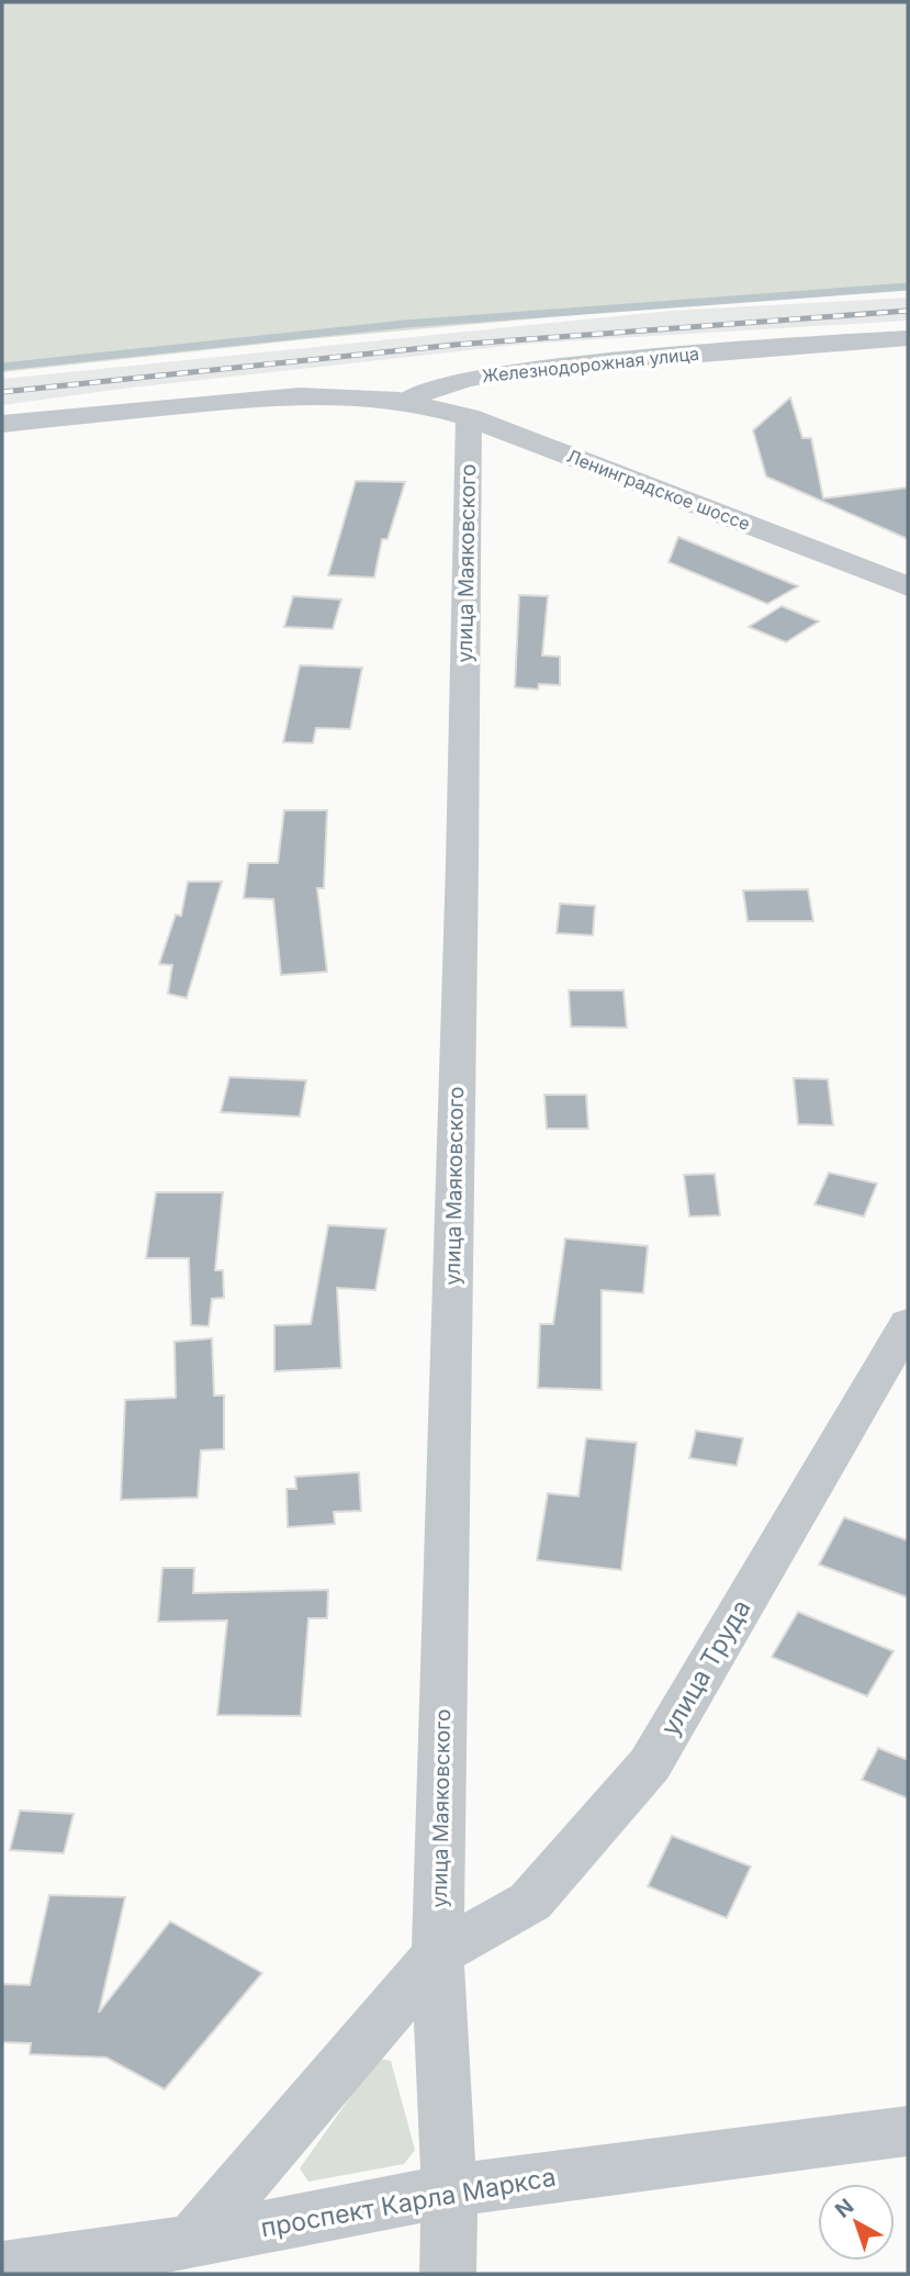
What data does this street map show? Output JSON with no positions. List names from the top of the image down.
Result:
{
  "streets": {
    "street": [
      "Железнодорожная улица",
      "Ленинградское шоссе",
      "улица Маяковского",
      "улица Труда",
      "проспект Карла Маркса"
    ]
  },
  "crossings": [
    ["Железнодорожная улица", "Ленинградское шоссе"],
    ["Ленинградское шоссе", "улица Маяковского"],
    ["улица Маяковского", "улица Труда"],
    ["улица Маяковского", "проспект Карла Маркса"]
  ],
  "north": "top left"
}
